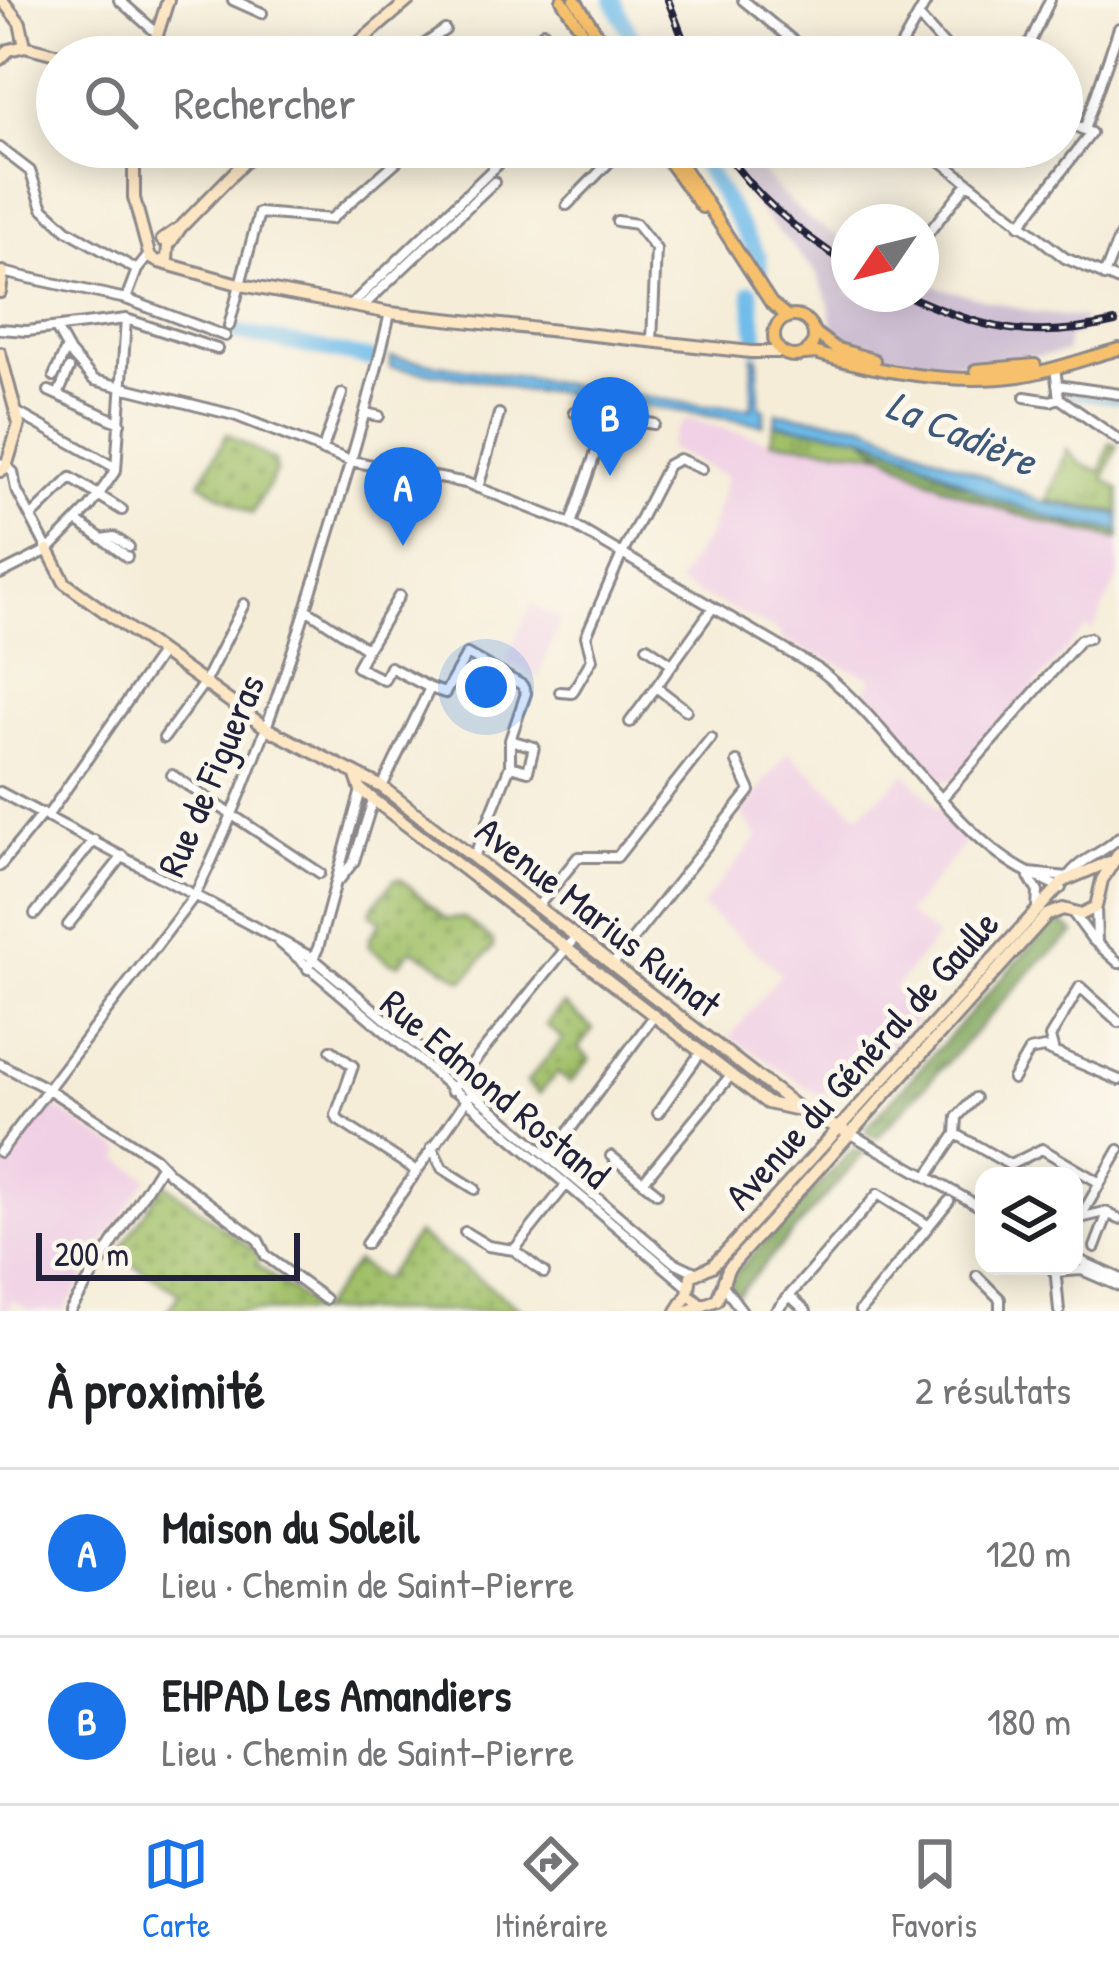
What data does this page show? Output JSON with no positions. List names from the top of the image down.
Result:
{
  "streets": {
    "street": [
      "Rue de Figueras",
      "Avenue Marius Ruinat",
      "Avenue du Général de Gaulle",
      "Rue Edmond Rostand"
    ]
  },
  "crossings": [
    ["Rue de Figueras", "Avenue Marius Ruinat"],
    ["Rue de Figueras", "Rue Edmond Rostand"],
    ["Avenue Marius Ruinat", "Avenue du Général de Gaulle"],
    ["Avenue du Général de Gaulle", "Rue Edmond Rostand"]
  ],
  "water": ["La Cadière"],
  "scale_bar": "200 m",
  "north": "bottom left",
  "page": {
    "search": "Rechercher",
    "pins": ["B", "A"],
    "scale": "200 m",
    "heading": ["À proximité", "2 résultats"],
    "list": [
      {
        "mark": "A",
        "name": "Maison du Soleil",
        "note": "Lieu · Chemin de Saint-Pierre",
        "value": "120 m"
      },
      {
        "mark": "B",
        "name": "EHPAD Les Amandiers",
        "note": "Lieu · Chemin de Saint-Pierre",
        "value": "180 m"
      }
    ],
    "nav": ["Carte", "Itinéraire", "Favoris"]
  }
}
